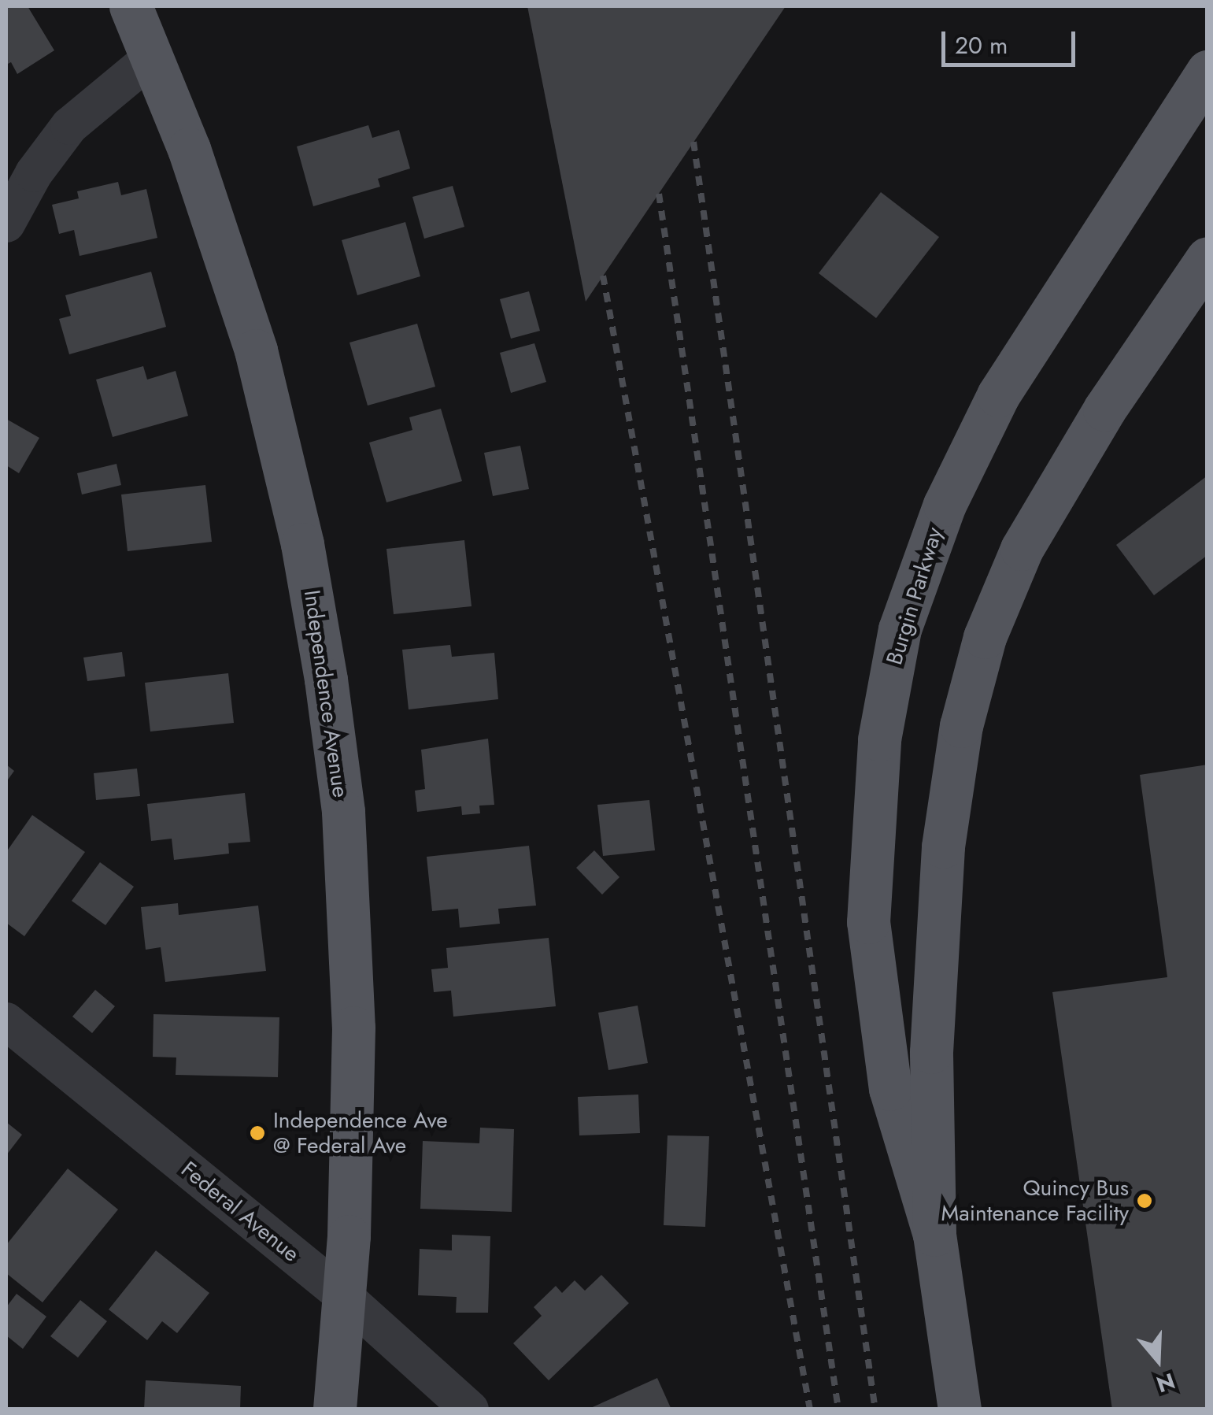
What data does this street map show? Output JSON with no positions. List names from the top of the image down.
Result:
{
  "streets": {
    "main road": ["Burgin Parkway", "Independence Avenue"],
    "street": ["Federal Avenue"]
  },
  "crossings": [
    ["Independence Avenue", "Federal Avenue"]
  ],
  "places": ["Independence Ave @ Federal Ave", "Quincy Bus Maintenance Facility"],
  "scale_bar": "20 m",
  "north": "bottom"
}
